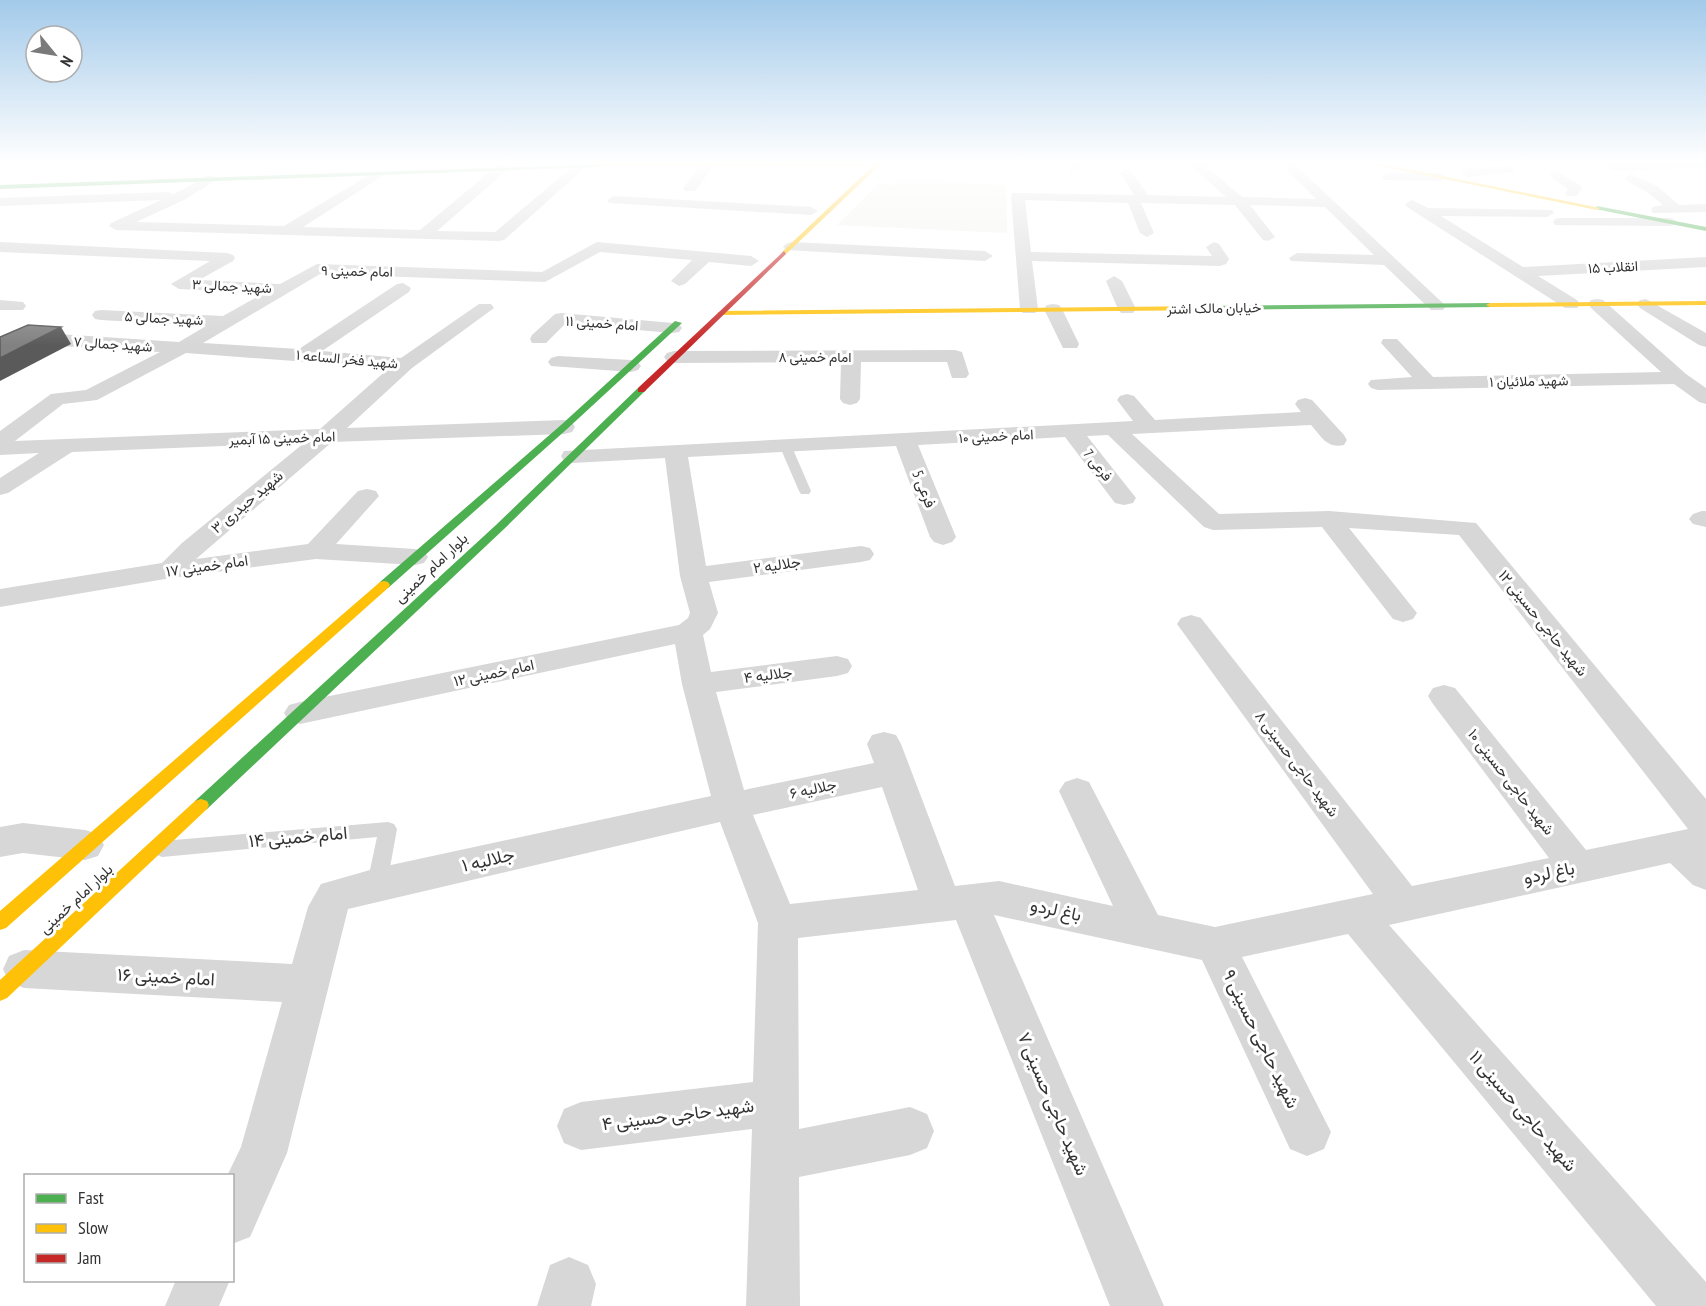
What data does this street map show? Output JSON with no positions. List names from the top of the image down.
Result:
{
  "streets": {
    "main road": ["خیابان مالک اشتر", "بلوار امام خمینی"],
    "street": [
      "انقلاب ۱۵",
      "امام خمینی ۹",
      "شهید جمالی ۳",
      "شهید جمالی ۵",
      "امام خمینی ۱۱",
      "شهید جمالی ۷",
      "امام خمینی ۸",
      "شهید فخر الساعه ۱",
      "شهید ملائیان ۱",
      "امام خمینی ۱۰",
      "امام خمینی ۱۵ آبمیر",
      "فرعی 7",
      "فرعی 5",
      "شهید حیدری ۳",
      "جلالیه ۲",
      "امام خمینی ۱۷",
      "شهید حاجی حسینی ۱۲",
      "امام خمینی ۱۲",
      "جلالیه ۴",
      "شهید حاجی حسینی ۸",
      "شهید حاجی حسینی ۱۰",
      "جلالیه ۶",
      "جلالیه ۱",
      "باغ لردو",
      "امام خمینی ۱۶",
      "شهید حاجی حسینی ۹",
      "شهید حاجی حسینی ۷",
      "شهید حاجی حسینی ۱۱",
      "شهید حاجی حسینی ۴"
    ],
    "lane": ["امام خمینی ۱۴"]
  },
  "crossings": [
    ["امام خمینی ۹", "شهید جمالی ۳"],
    ["امام خمینی ۹", "شهید جمالی ۵"],
    ["امام خمینی ۹", "شهید جمالی ۷"],
    ["امام خمینی ۹", "شهید فخر الساعه ۱"],
    ["خیابان مالک اشتر", "بلوار امام خمینی"],
    ["امام خمینی ۱۱", "بلوار امام خمینی"],
    ["شهید جمالی ۷", "شهید فخر الساعه ۱"],
    ["امام خمینی ۸", "بلوار امام خمینی"],
    ["شهید فخر الساعه ۱", "امام خمینی ۱۵ آبمیر"],
    ["شهید فخر الساعه ۱", "شهید حیدری ۳"],
    ["امام خمینی ۱۰", "فرعی 7"],
    ["امام خمینی ۱۰", "فرعی 5"],
    ["امام خمینی ۱۰", "بلوار امام خمینی"],
    ["امام خمینی ۱۰", "شهید حاجی حسینی ۱۲"],
    ["امام خمینی ۱۵ آبمیر", "شهید حیدری ۳"],
    ["امام خمینی ۱۵ آبمیر", "بلوار امام خمینی"],
    ["شهید حیدری ۳", "امام خمینی ۱۷"],
    ["امام خمینی ۱۷", "بلوار امام خمینی"],
    ["بلوار امام خمینی", "امام خمینی ۱۲"],
    ["بلوار امام خمینی", "امام خمینی ۱۴"],
    ["بلوار امام خمینی", "امام خمینی ۱۶"],
    ["شهید حاجی حسینی ۱۲", "باغ لردو"],
    ["شهید حاجی حسینی ۸", "باغ لردو"],
    ["شهید حاجی حسینی ۱۰", "باغ لردو"],
    ["جلالیه ۶", "جلالیه ۱"],
    ["جلالیه ۶", "شهید حاجی حسینی ۷"],
    ["امام خمینی ۱۴", "جلالیه ۱"],
    ["جلالیه ۱", "امام خمینی ۱۶"],
    ["باغ لردو", "شهید حاجی حسینی ۹"],
    ["باغ لردو", "شهید حاجی حسینی ۷"],
    ["باغ لردو", "شهید حاجی حسینی ۱۱"]
  ],
  "legend": ["Fast", "Slow", "Jam"],
  "north": "bottom right"
}
